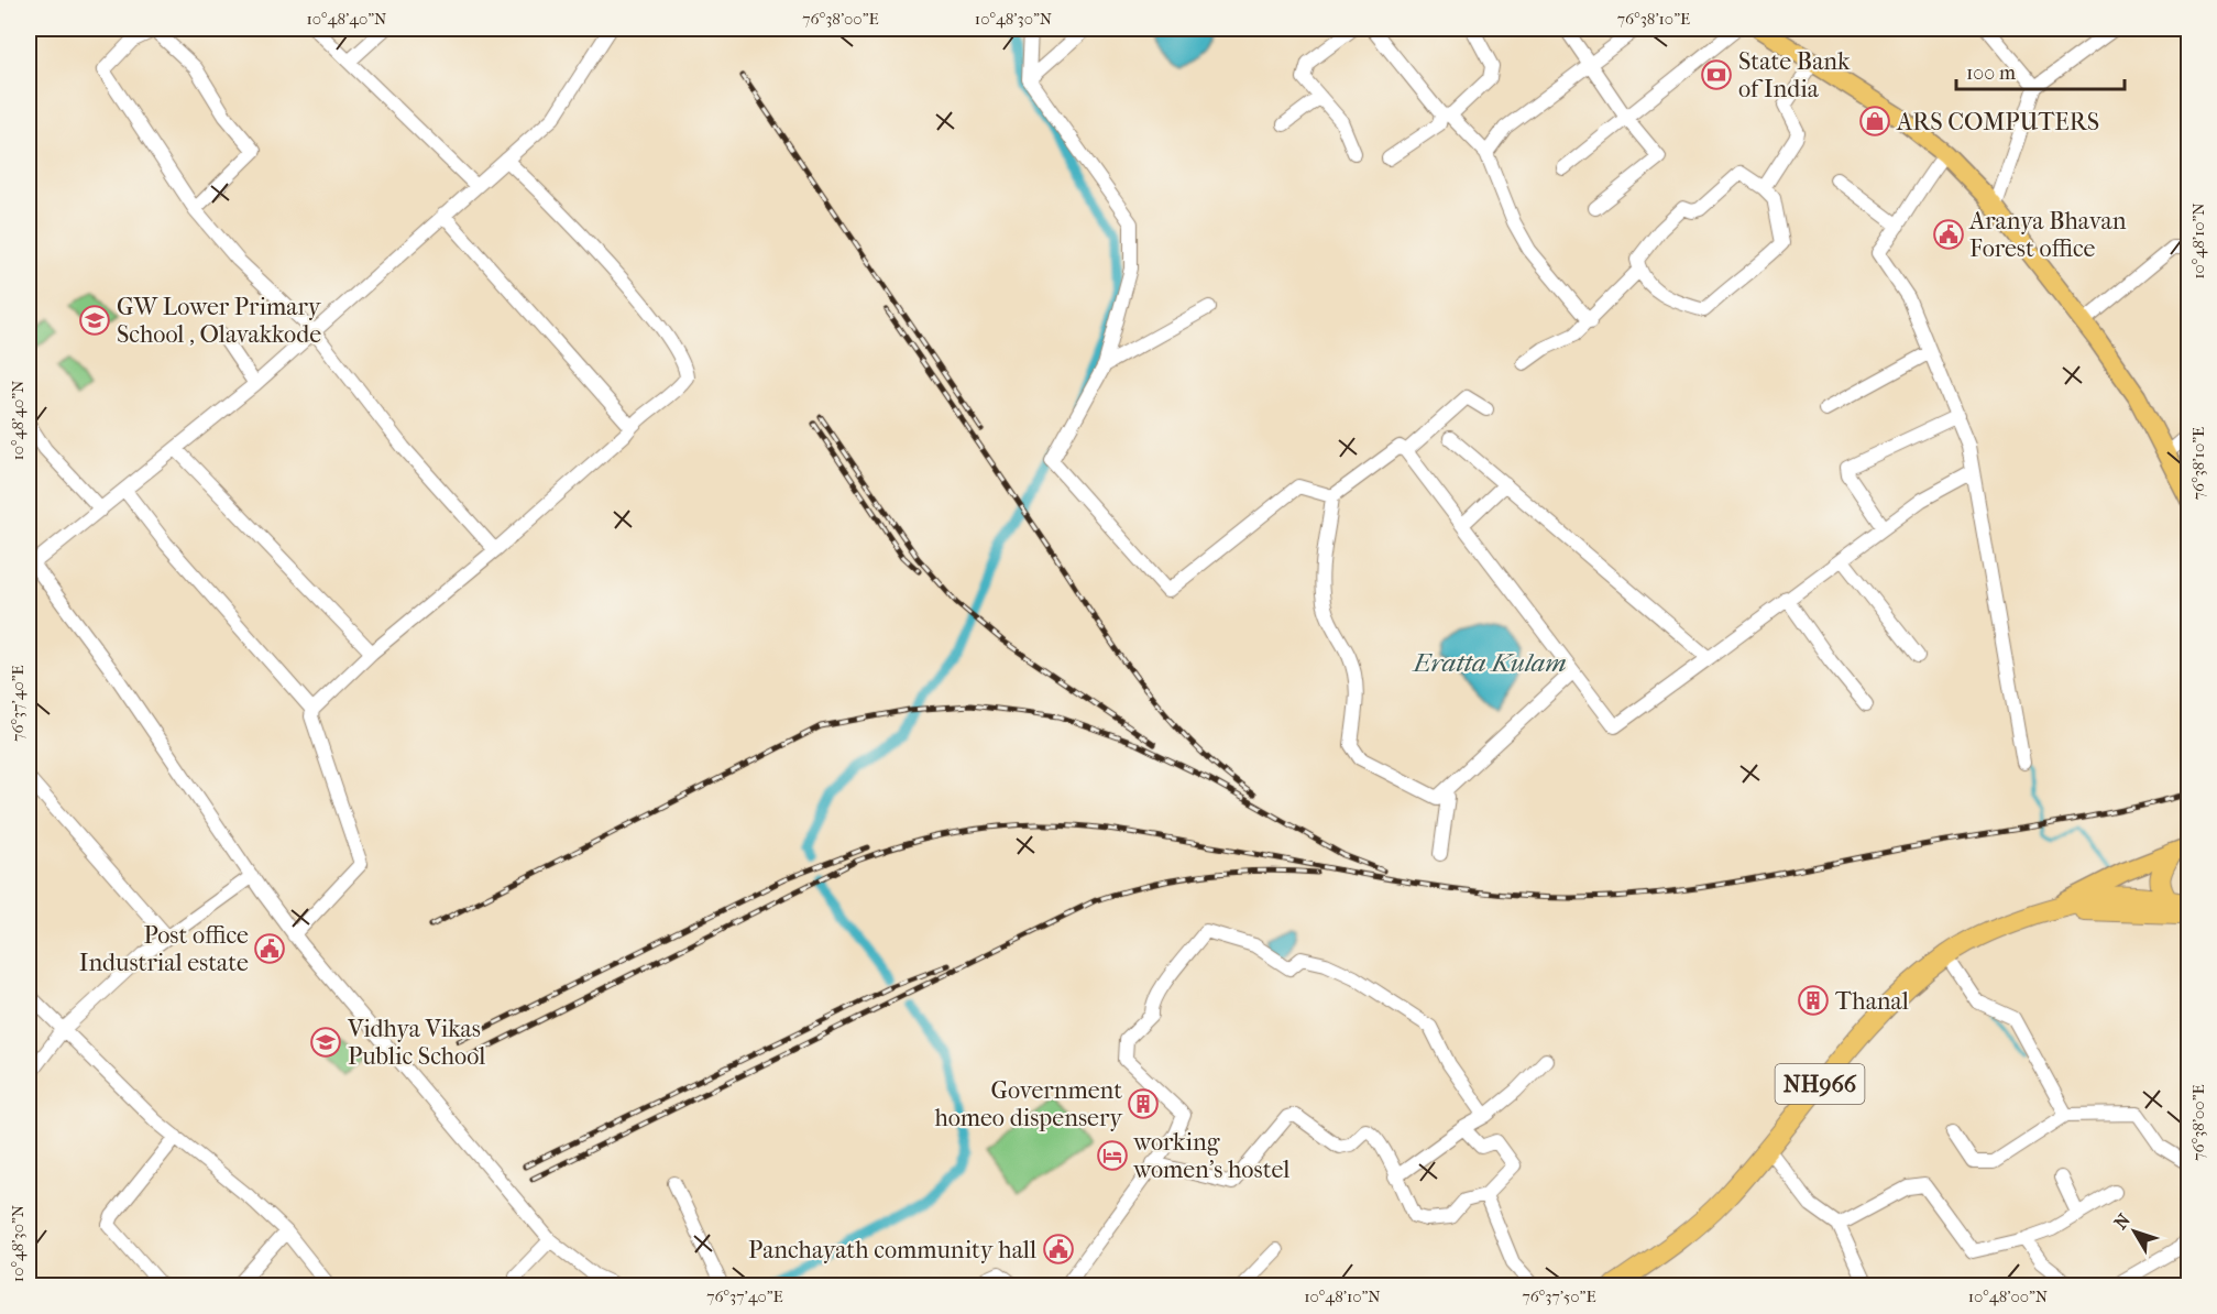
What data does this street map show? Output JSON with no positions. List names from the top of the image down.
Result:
{
  "streets": {
    "highway": ["NH966"]
  },
  "water": ["Eratta Kulam"],
  "places": {
    "bank": ["State Bank of India"],
    "shop": ["ARS COMPUTERS"],
    "public building": ["Aranya Bhavan Forest office", "Post office Industrial estate", "Panchayath community hall"],
    "school or university": ["GW Lower Primary School , Olavakkode", "Vidhya Vikas Public School"],
    "building": ["Thanal", "Government homeo dispensery"],
    "hotel": ["working women's hostel"]
  },
  "scale_bar": "100 m",
  "north": "top left",
  "coordinates": [
    "10°48'40\"N",
    "76°38'00\"E",
    "10°48'30\"N",
    "76°38'10\"E",
    "10°48'10\"N",
    "76°37'40\"E",
    "76°37'50\"E",
    "10°48'00\"N"
  ]
}
